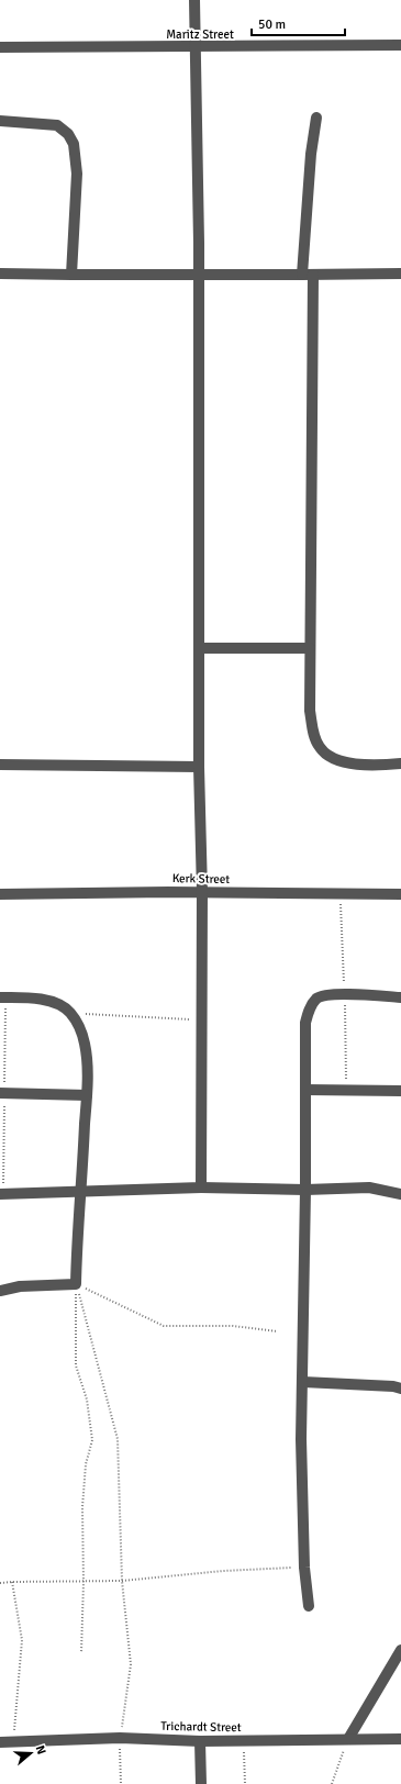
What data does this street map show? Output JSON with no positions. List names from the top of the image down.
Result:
{
  "streets": {
    "street": ["Maritz Street", "Kerk Street", "Trichardt Street"]
  },
  "scale_bar": "50 m",
  "north": "right"
}
